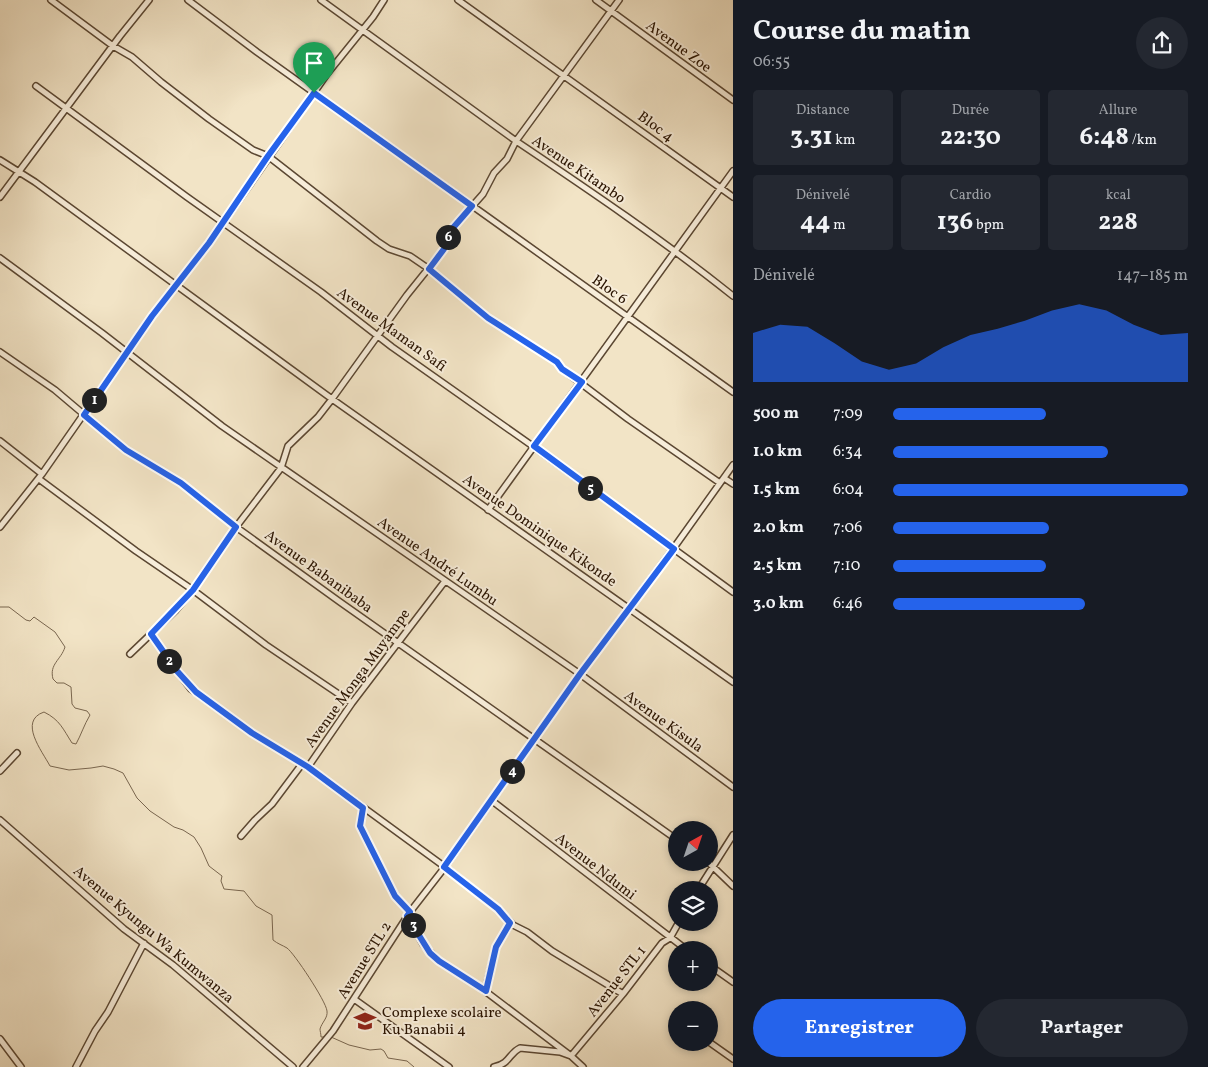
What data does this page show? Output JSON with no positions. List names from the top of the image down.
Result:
{
  "streets": {
    "street": [
      "Avenue Zoe",
      "Bloc 4",
      "Avenue Kitambo",
      "Bloc 6",
      "Avenue Maman Safi",
      "Avenue Dominique Kikonde",
      "Avenue André Lumbu",
      "Avenue Babanibaba",
      "Avenue Monga Muyampe",
      "Avenue Kisula",
      "Avenue Ndumi",
      "Avenue Kyungu Wa Kumwanza",
      "Avenue STL 2",
      "Avenue STL 1"
    ]
  },
  "crossings": [
    ["Avenue Zoe", "Avenue Kitambo"],
    ["Bloc 4", "Avenue Kitambo"],
    ["Avenue Maman Safi", "Avenue STL 2"],
    ["Avenue Dominique Kikonde", "Avenue STL 2"],
    ["Avenue André Lumbu", "Avenue Monga Muyampe"],
    ["Avenue André Lumbu", "Avenue Kisula"],
    ["Avenue André Lumbu", "Avenue STL 2"],
    ["Avenue Babanibaba", "Avenue Monga Muyampe"],
    ["Avenue Babanibaba", "Avenue STL 2"],
    ["Avenue Monga Muyampe", "Avenue STL 2"],
    ["Avenue Monga Muyampe", "Avenue STL 1"],
    ["Avenue Kisula", "Avenue STL 2"],
    ["Avenue Ndumi", "Avenue STL 2"],
    ["Avenue Ndumi", "Avenue STL 1"]
  ],
  "places": {
    "school or university": ["Complexe scolaire Ku Banabii 4"]
  },
  "north": "top right",
  "page": {
    "heading": ["Course du matin", "06:55"],
    "stats": [
      ["Distance", "3.31 km"],
      ["Durée", "22:30"],
      ["Allure", "6:48 /km"],
      ["Dénivelé", "44 m"],
      ["Cardio", "136 bpm"],
      ["kcal", "228"]
    ],
    "pins": [
      "6",
      "1",
      "5",
      "2",
      "4",
      "3"
    ],
    "chart": ["Dénivelé", "147–185 m"],
    "list": [
      {
        "name": "500 m",
        "note": "7:09"
      },
      {
        "name": "1.0 km",
        "note": "6:34"
      },
      {
        "name": "1.5 km",
        "note": "6:04"
      },
      {
        "name": "2.0 km",
        "note": "7:06"
      },
      {
        "name": "2.5 km",
        "note": "7:10"
      },
      {
        "name": "3.0 km",
        "note": "6:46"
      }
    ],
    "map_buttons": ["+", "−"],
    "buttons": ["Enregistrer", "Partager"]
  }
}
